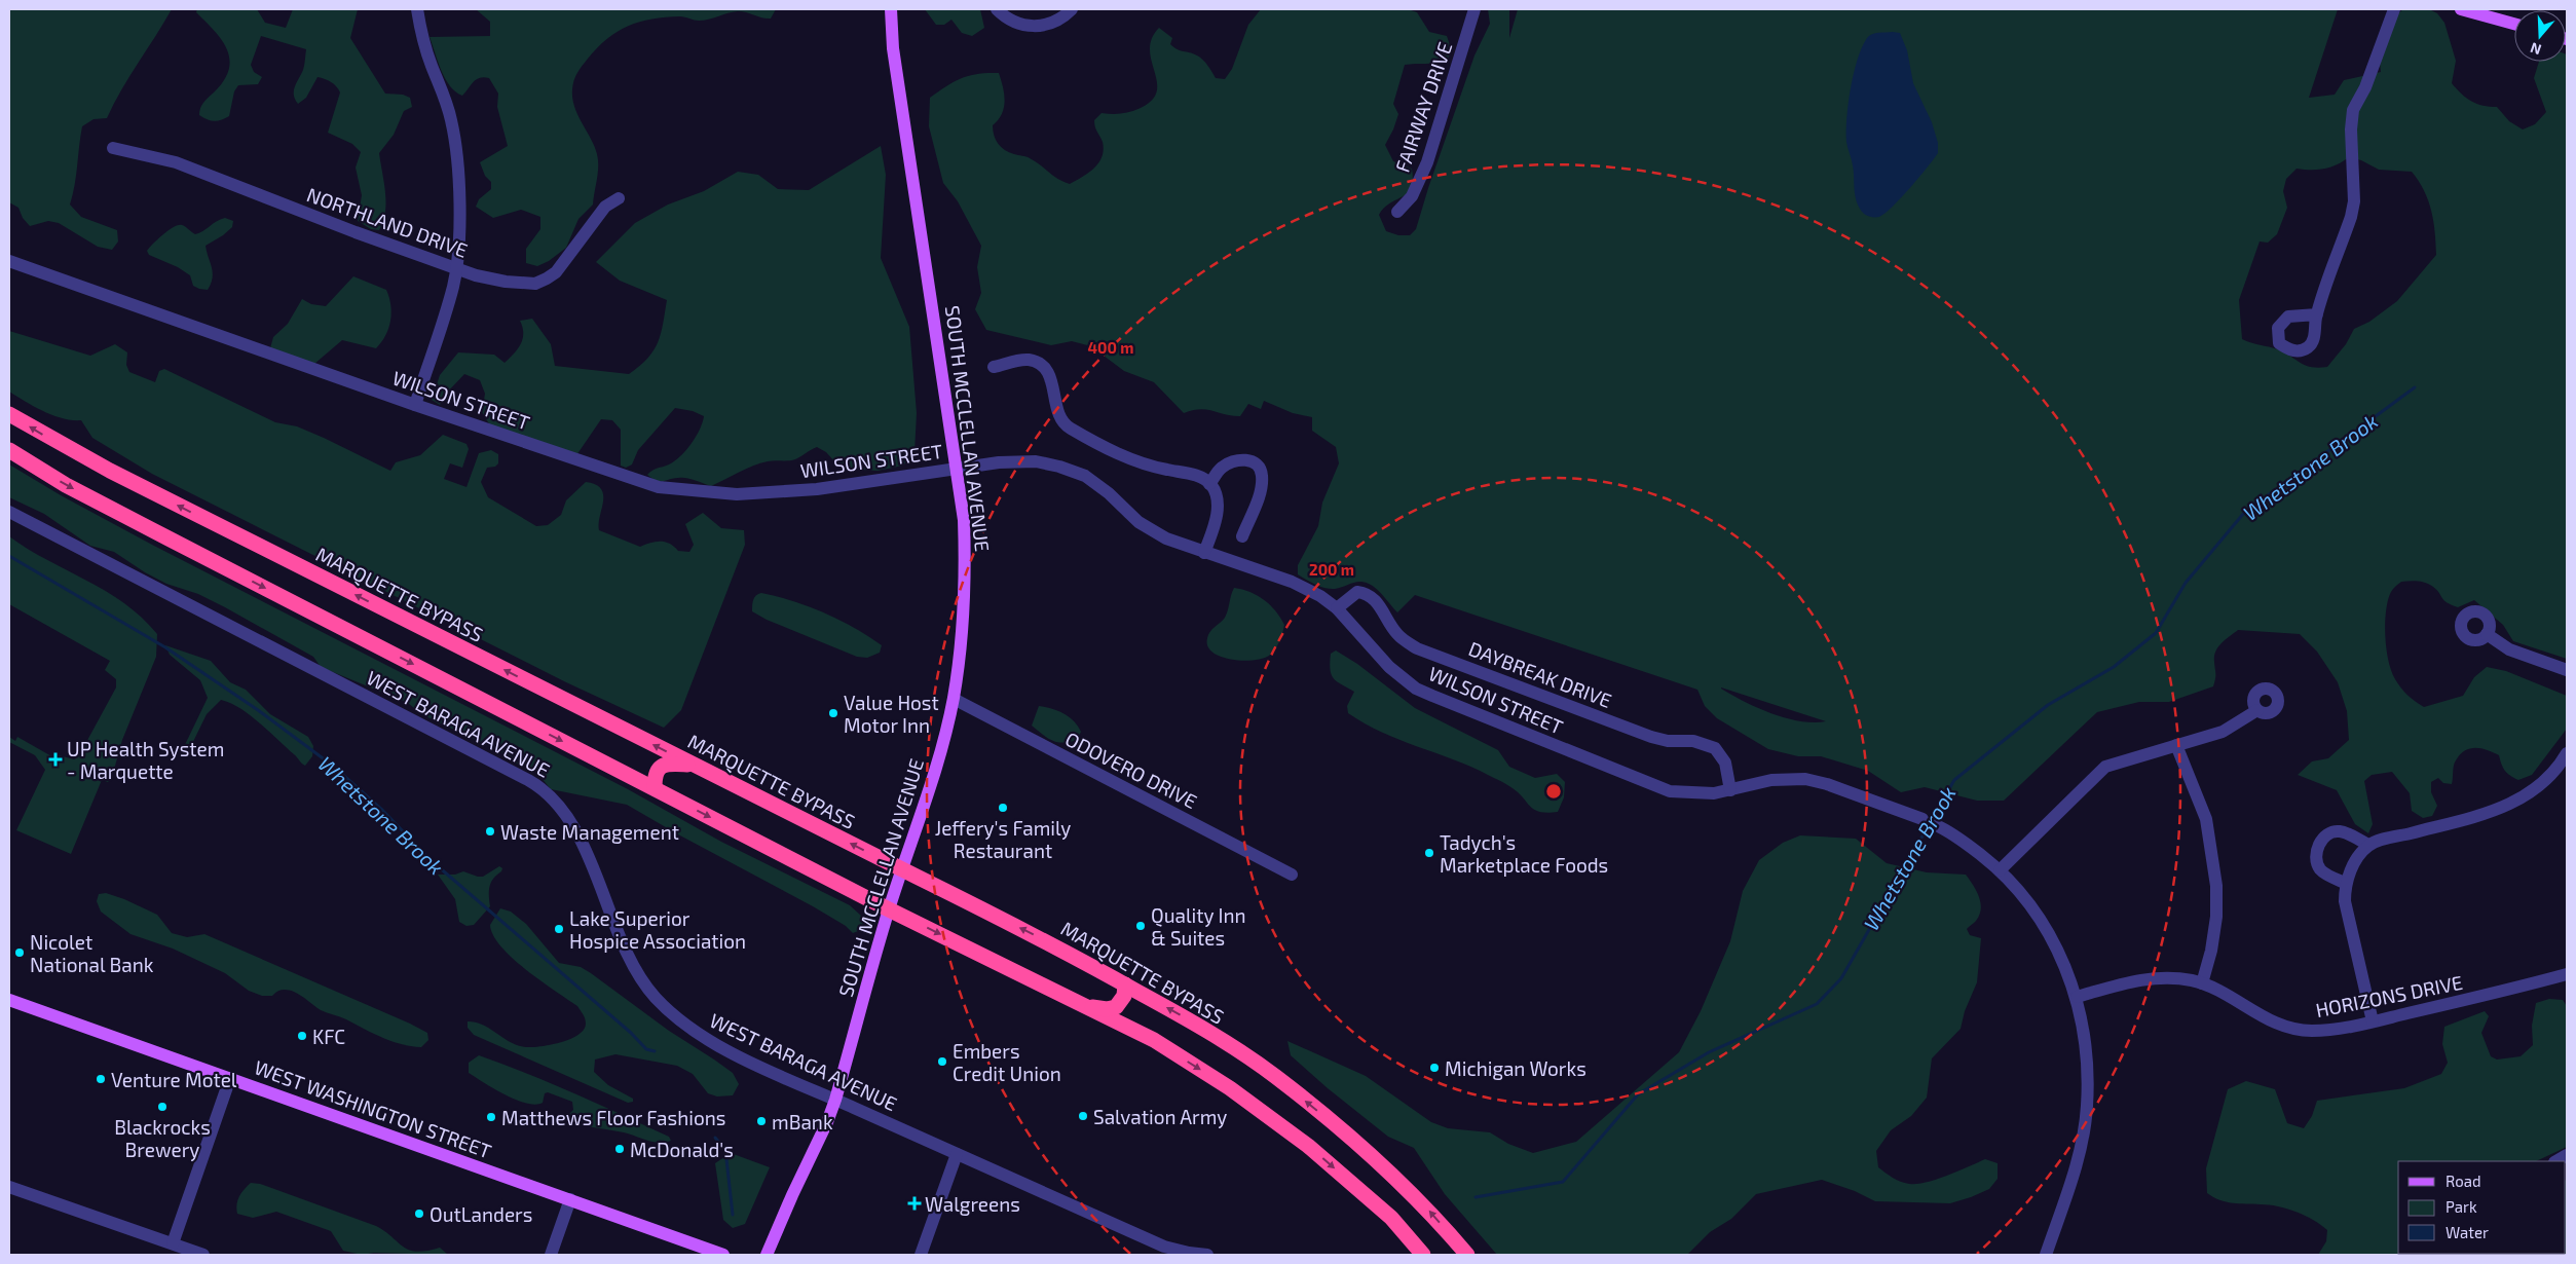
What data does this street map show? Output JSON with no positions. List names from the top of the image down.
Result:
{
  "streets": {
    "highway": ["MARQUETTE BYPASS"],
    "main road": ["SOUTH MCCLELLAN AVENUE", "WEST WASHINGTON STREET"],
    "street": [
      "FAIRWAY DRIVE",
      "NORTHLAND DRIVE",
      "WILSON STREET",
      "DAYBREAK DRIVE",
      "WEST BARAGA AVENUE",
      "ODOVERO DRIVE",
      "HORIZONS DRIVE"
    ]
  },
  "crossings": [
    ["WILSON STREET", "SOUTH MCCLELLAN AVENUE"],
    ["WILSON STREET", "DAYBREAK DRIVE"],
    ["SOUTH MCCLELLAN AVENUE", "MARQUETTE BYPASS"],
    ["SOUTH MCCLELLAN AVENUE", "WEST BARAGA AVENUE"],
    ["SOUTH MCCLELLAN AVENUE", "ODOVERO DRIVE"]
  ],
  "water": ["Whetstone Brook"],
  "places": {
    "other": [
      "Value Host Motor Inn",
      "Jeffery's Family Restaurant",
      "Waste Management",
      "Tadych's Marketplace Foods",
      "Quality Inn & Suites",
      "Lake Superior Hospice Association",
      "Nicolet National Bank",
      "KFC",
      "Embers Credit Union",
      "Michigan Works",
      "Venture Motel",
      "Blackrocks Brewery",
      "Salvation Army",
      "Matthews Floor Fashions",
      "mBank",
      "McDonald's",
      "OutLanders"
    ],
    "health": ["UP Health System - Marquette", "Walgreens"]
  },
  "legend": ["Road", "Park", "Water"],
  "north": "bottom",
  "rings": ["400 m", "200 m"]
}
